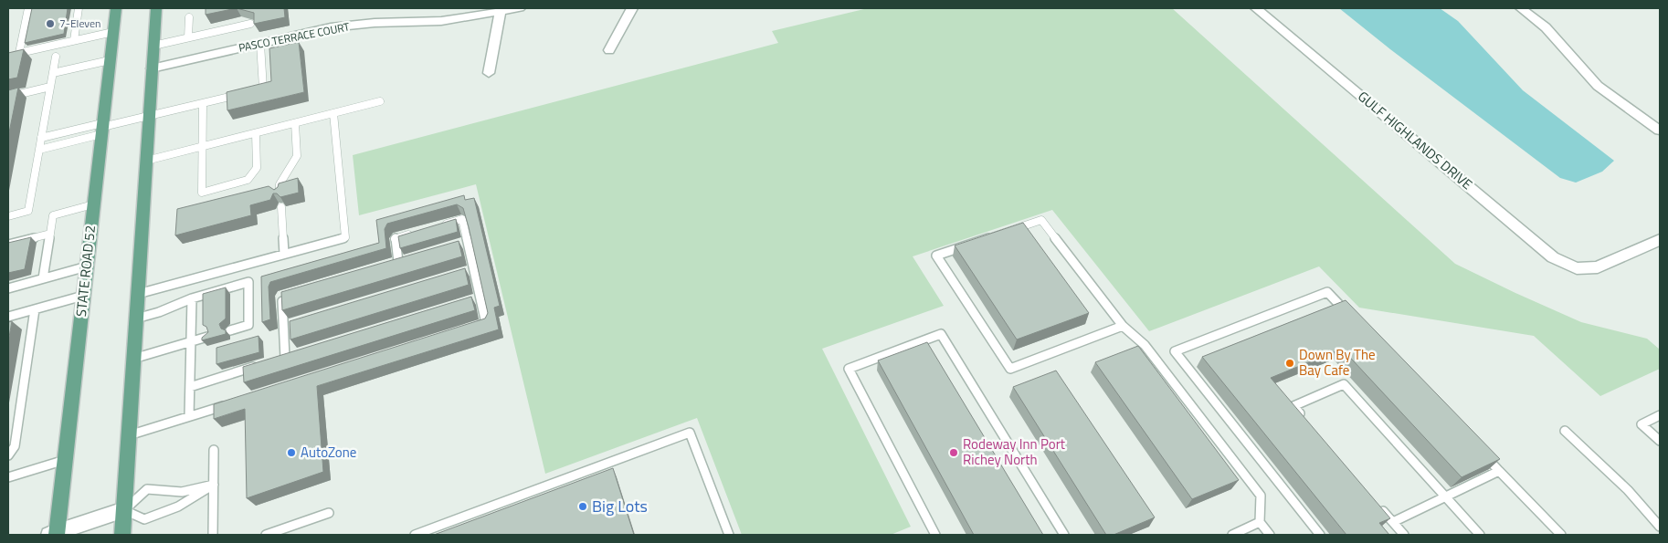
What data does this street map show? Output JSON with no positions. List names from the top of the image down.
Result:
{
  "streets": {
    "main road": ["STATE ROAD 52"],
    "street": ["PASCO TERRACE COURT", "GULF HIGHLANDS DRIVE"]
  },
  "places": [
    "7-Eleven",
    "Down By The Bay Cafe",
    "AutoZone",
    "Rodeway Inn Port Richey North",
    "Big Lots"
  ]
}
